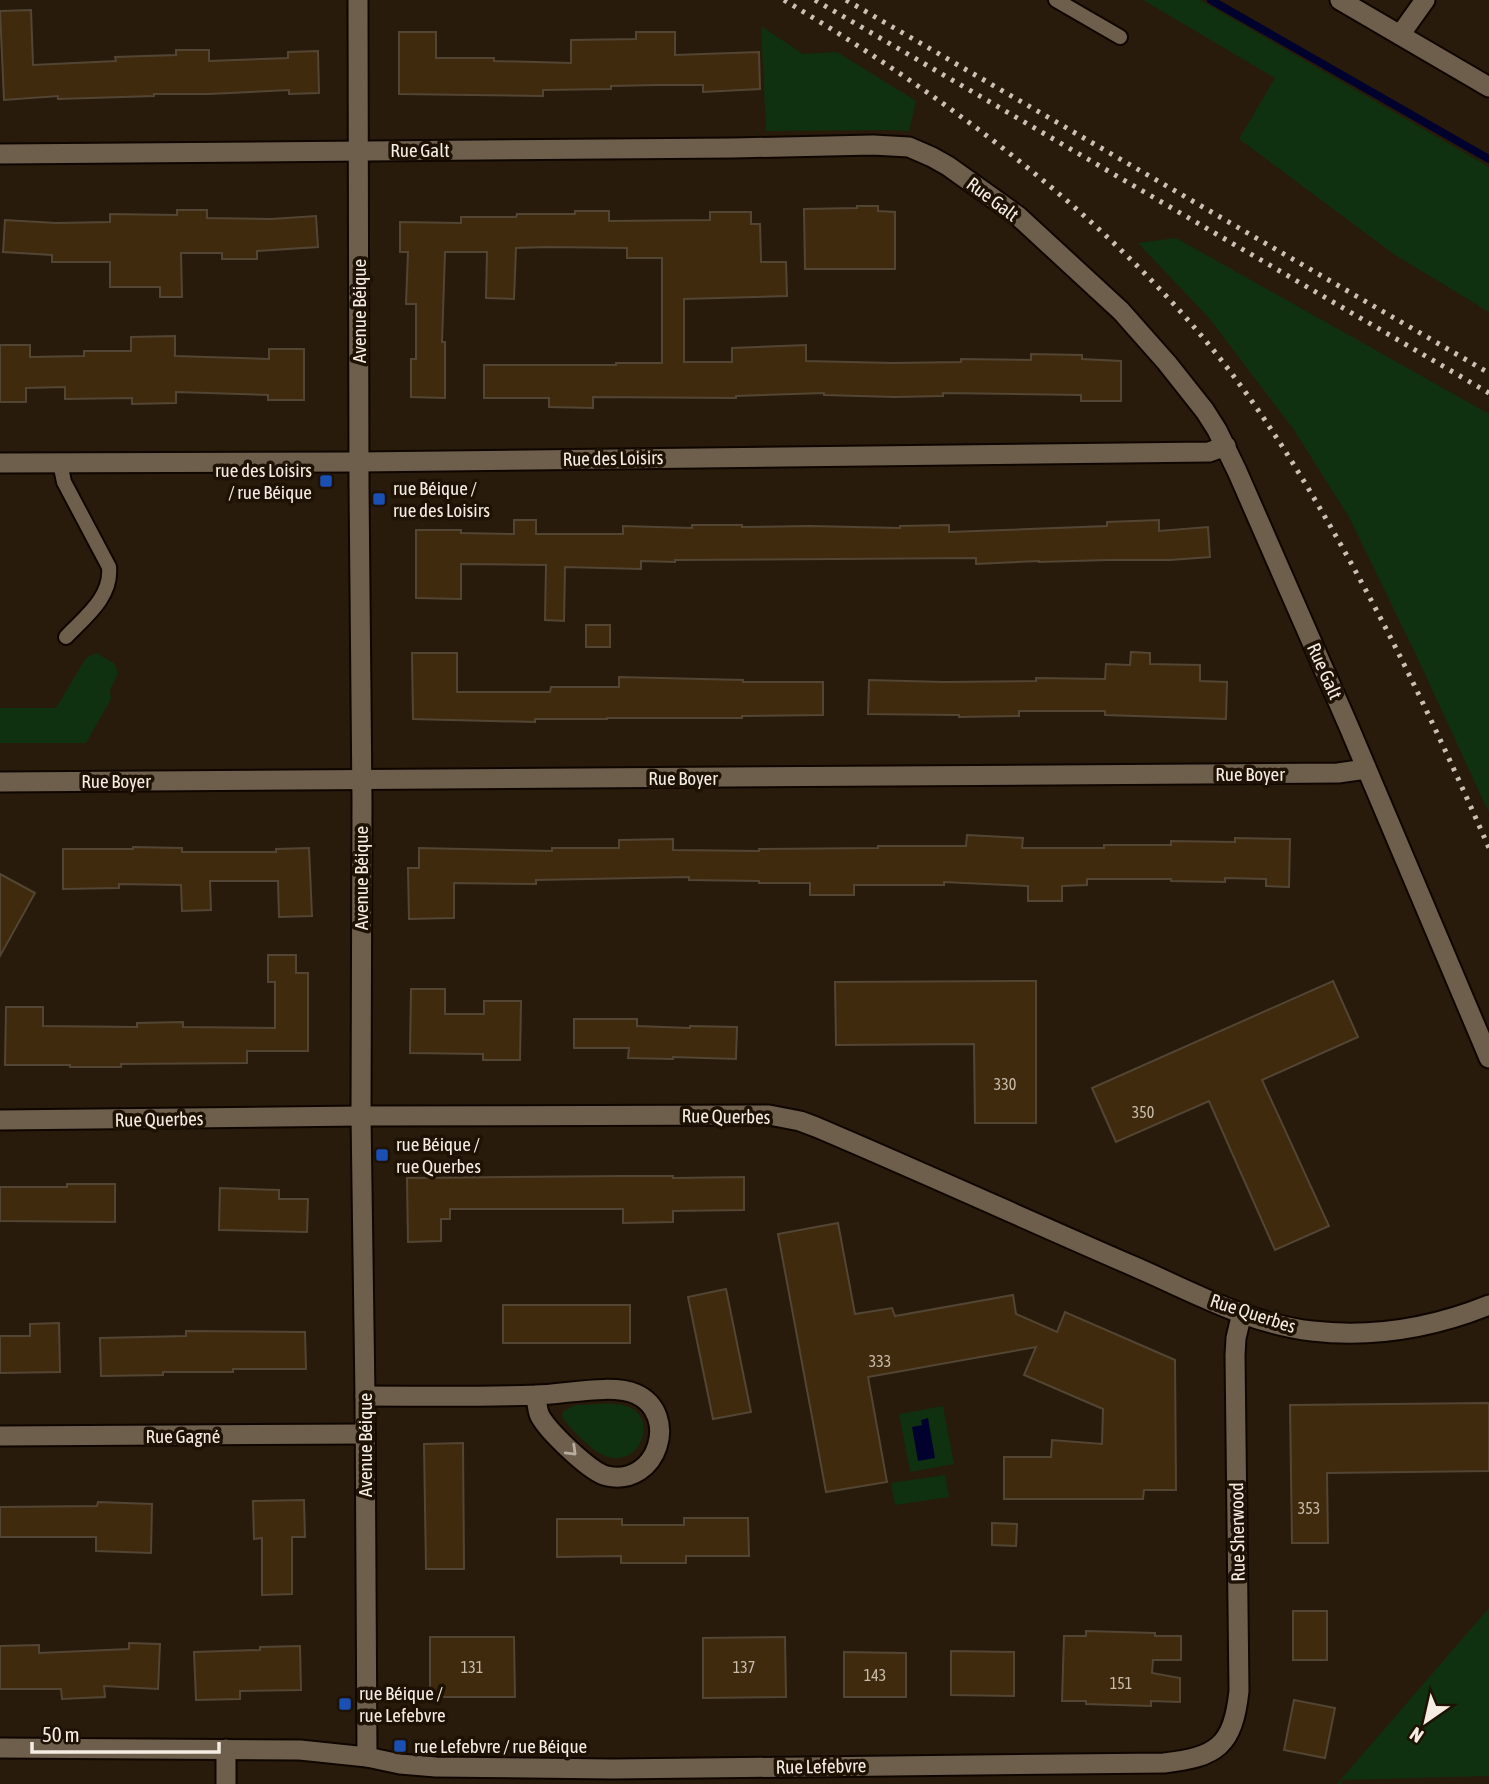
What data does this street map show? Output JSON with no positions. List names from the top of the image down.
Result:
{
  "streets": {
    "street": [
      "Rue Galt",
      "Avenue Béique",
      "Rue des Loisirs",
      "Rue Boyer",
      "Rue Querbes",
      "Rue Gagné",
      "Rue Sherwood",
      "Rue Lefebvre"
    ]
  },
  "crossings": [
    ["Rue Galt", "Avenue Béique"],
    ["Rue Galt", "Rue des Loisirs"],
    ["Rue Galt", "Rue Boyer"],
    ["Avenue Béique", "Rue des Loisirs"],
    ["Avenue Béique", "Rue Boyer"],
    ["Avenue Béique", "Rue Querbes"],
    ["Avenue Béique", "Rue Gagné"],
    ["Avenue Béique", "Rue Lefebvre"],
    ["Rue Querbes", "Rue Sherwood"],
    ["Rue Sherwood", "Rue Lefebvre"]
  ],
  "places": {
    "transit": [
      "rue des Loisirs / rue Béique",
      "rue Béique / rue des Loisirs",
      "rue Béique / rue Querbes",
      "rue Béique / rue Lefebvre",
      "rue Lefebvre / rue Béique"
    ]
  },
  "house_numbers": [
    "330",
    "350",
    "333",
    "353",
    "131",
    "137",
    "143",
    "151"
  ],
  "scale_bar": "50 m",
  "north": "bottom left"
}
